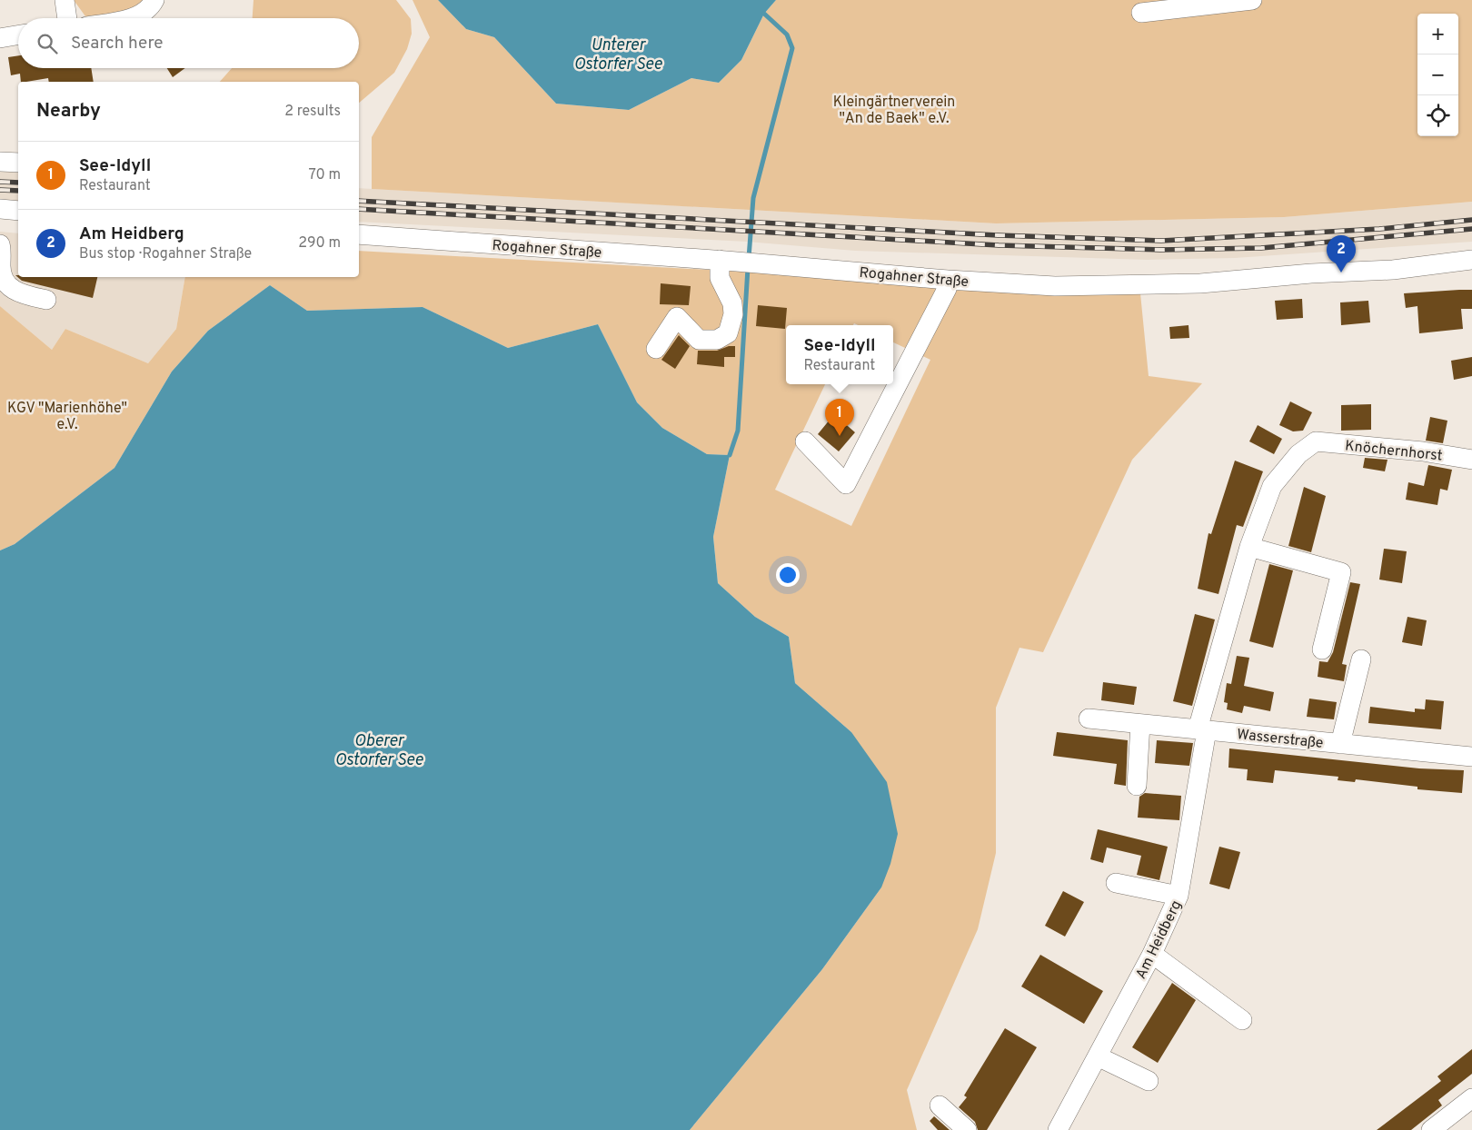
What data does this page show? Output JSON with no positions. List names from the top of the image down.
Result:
{
  "streets": {
    "street": [
      "Rogahner Straße",
      "Knöchernhorst",
      "Wasserstraße",
      "Am Heidberg"
    ]
  },
  "crossings": [
    ["Knöchernhorst", "Am Heidberg"],
    ["Wasserstraße", "Am Heidberg"]
  ],
  "water": ["Unterer Ostorfer See", "Oberer Ostorfer See"],
  "parks": ["Kleingärtnerverein \"An de Baek\" e.V.", "KGV \"Marienhöhe\" e.V."],
  "page": {
    "map_buttons": ["+", "−"],
    "search": "Search here",
    "heading": ["Nearby", "2 results"],
    "list": [
      {
        "mark": "1",
        "name": "See-Idyll",
        "note": "Restaurant",
        "value": "70 m"
      },
      {
        "mark": "2",
        "name": "Am Heidberg",
        "note": "Bus stop · Rogahner Straße",
        "value": "290 m"
      }
    ],
    "pins": ["2", "1"],
    "popup": ["See-Idyll", "Restaurant"]
  }
}
